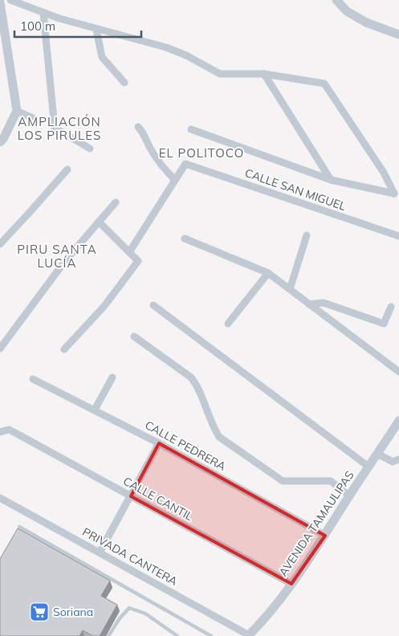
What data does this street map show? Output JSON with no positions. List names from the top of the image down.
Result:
{
  "streets": {
    "street": [
      "CALLE SAN MIGUEL",
      "CALLE PEDRERA",
      "CALLE CANTIL",
      "AVENIDA TAMAULIPAS",
      "PRIVADA CANTERA"
    ]
  },
  "crossings": [
    ["CALLE PEDRERA", "AVENIDA TAMAULIPAS"],
    ["CALLE CANTIL", "AVENIDA TAMAULIPAS"],
    ["AVENIDA TAMAULIPAS", "PRIVADA CANTERA"]
  ],
  "districts": ["AMPLIACIÓN LOS PIRULES", "EL POLITOCO", "PIRU SANTA LUCÍA"],
  "places": {
    "supermarket": ["Soriana"]
  },
  "scale_bar": "100 m"
}
